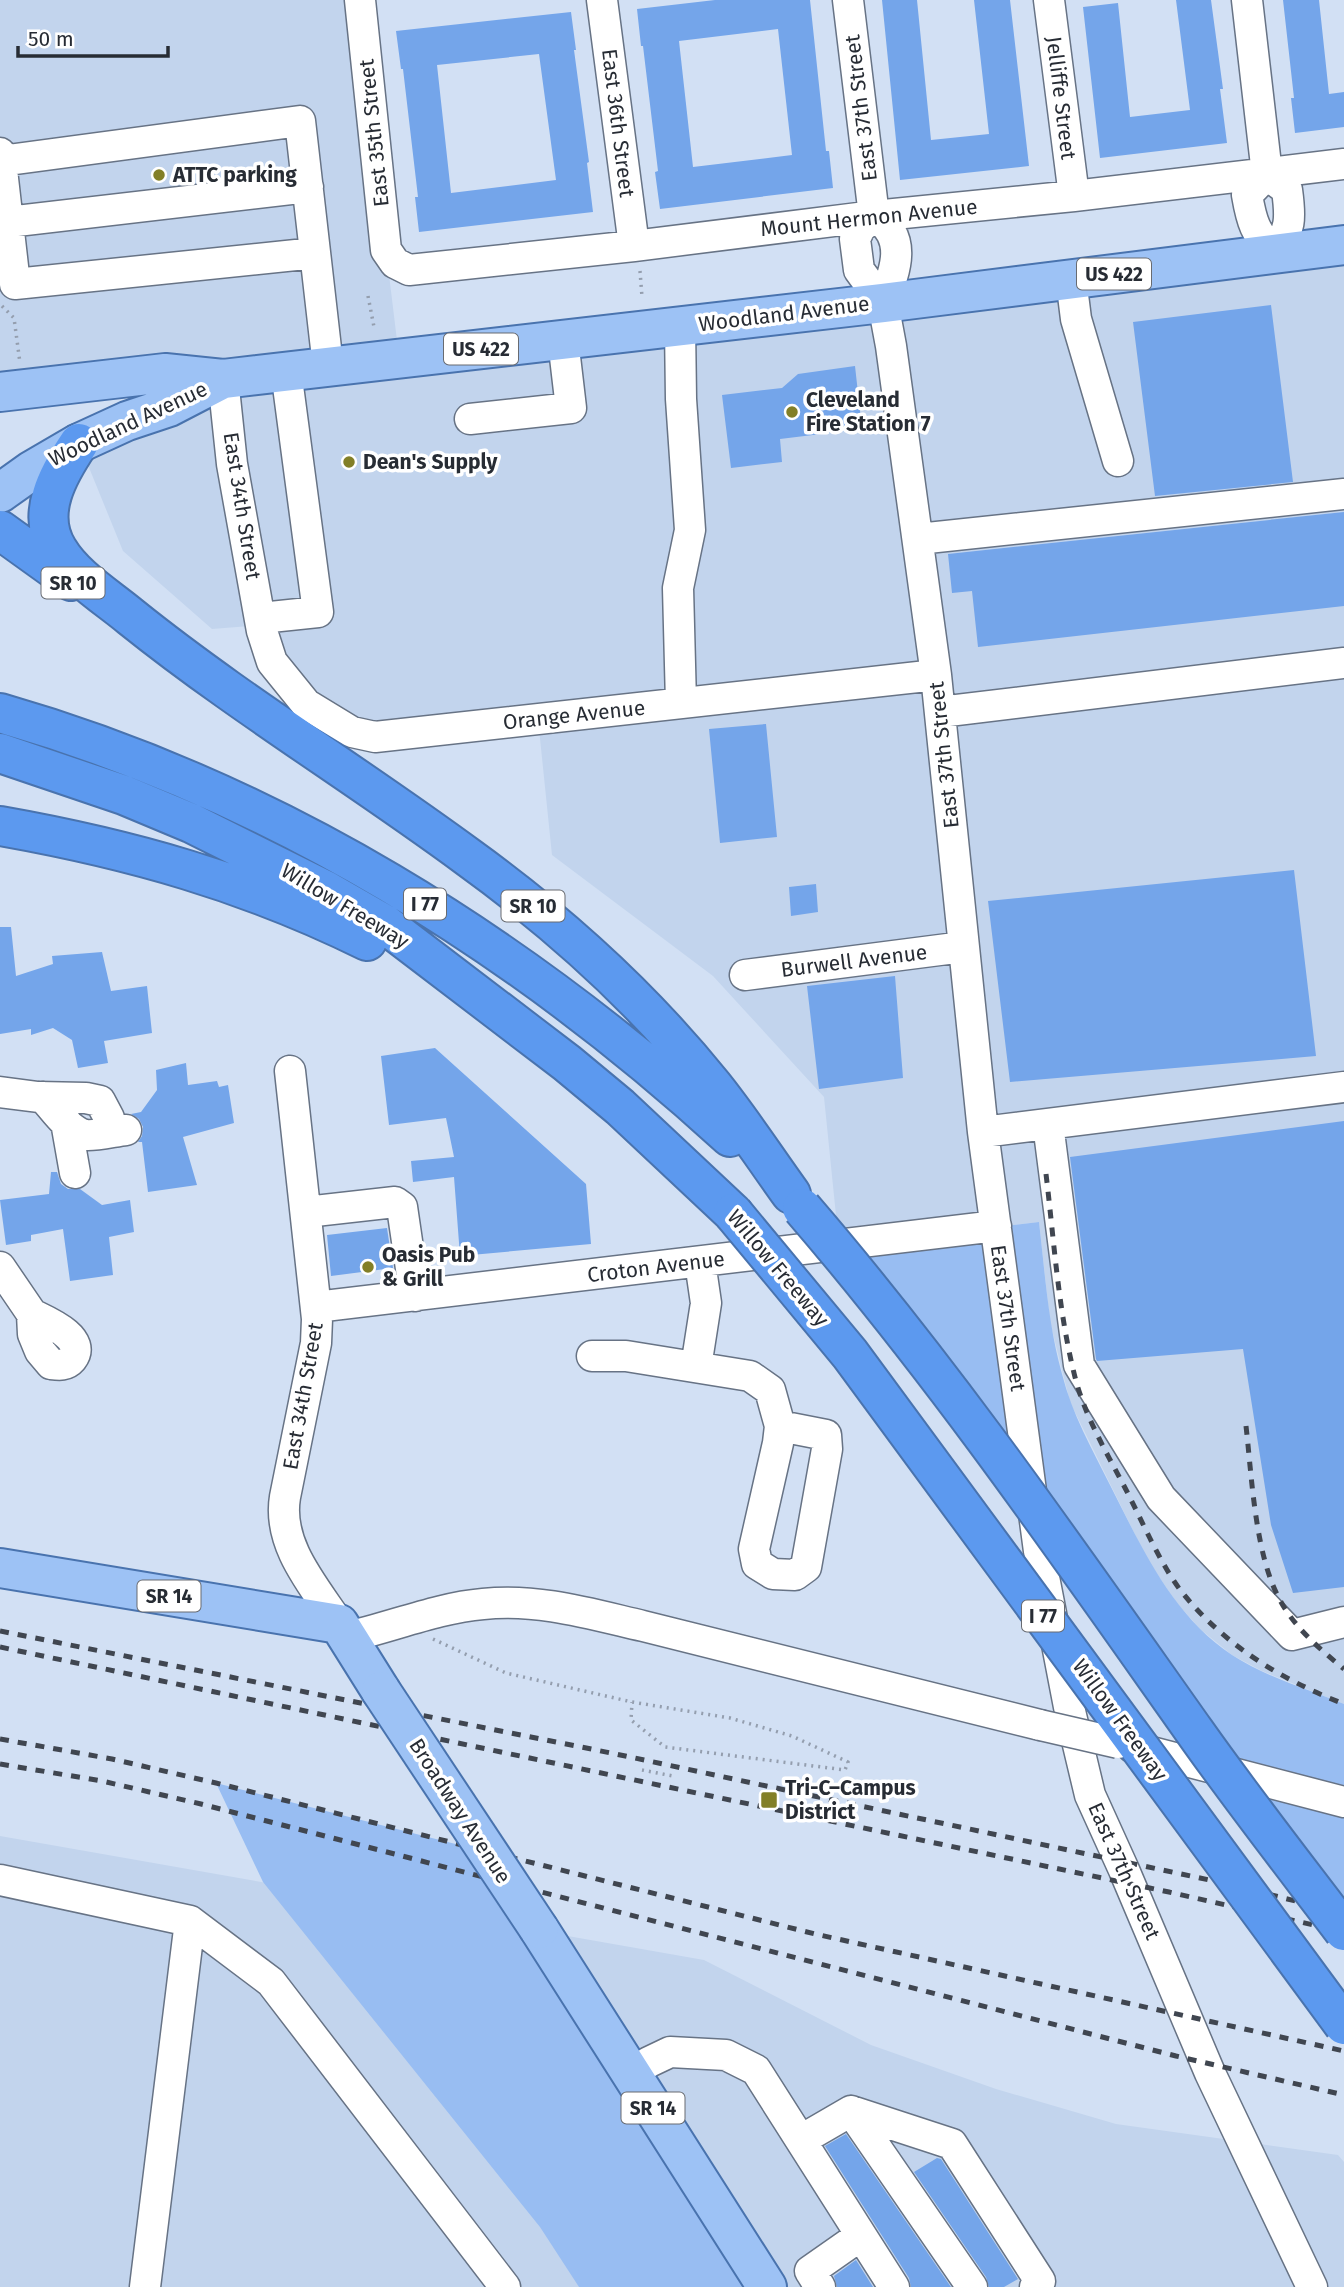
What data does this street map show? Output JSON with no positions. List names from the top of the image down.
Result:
{
  "streets": {
    "highway": ["SR 10", "I 77", "Willow Freeway"],
    "main road": [
      "US 422",
      "Woodland Avenue",
      "SR 14",
      "Broadway Avenue"
    ],
    "street": [
      "Jelliffe Street",
      "East 37th Street",
      "East 36th Street",
      "East 35th Street",
      "Mount Hermon Avenue",
      "East 34th Street",
      "Orange Avenue",
      "Burwell Avenue",
      "Croton Avenue"
    ]
  },
  "crossings": [
    ["Jelliffe Street", "Mount Hermon Avenue"],
    ["East 37th Street", "Mount Hermon Avenue"],
    ["East 37th Street", "Woodland Avenue"],
    ["East 37th Street", "Orange Avenue"],
    ["East 37th Street", "Burwell Avenue"],
    ["East 37th Street", "Croton Avenue"],
    ["East 36th Street", "Mount Hermon Avenue"],
    ["East 35th Street", "Mount Hermon Avenue"],
    ["Woodland Avenue", "East 34th Street"],
    ["East 34th Street", "Orange Avenue"],
    ["East 34th Street", "Croton Avenue"],
    ["East 34th Street", "SR 14"],
    ["East 34th Street", "Broadway Avenue"],
    ["SR 10", "Willow Freeway"],
    ["SR 14", "Broadway Avenue"]
  ],
  "places": {
    "other": [
      "ATTC parking",
      "Cleveland Fire Station 7",
      "Dean's Supply",
      "Oasis Pub & Grill"
    ],
    "transit": ["Tri-C–Campus District"]
  },
  "scale_bar": "50 m"
}
